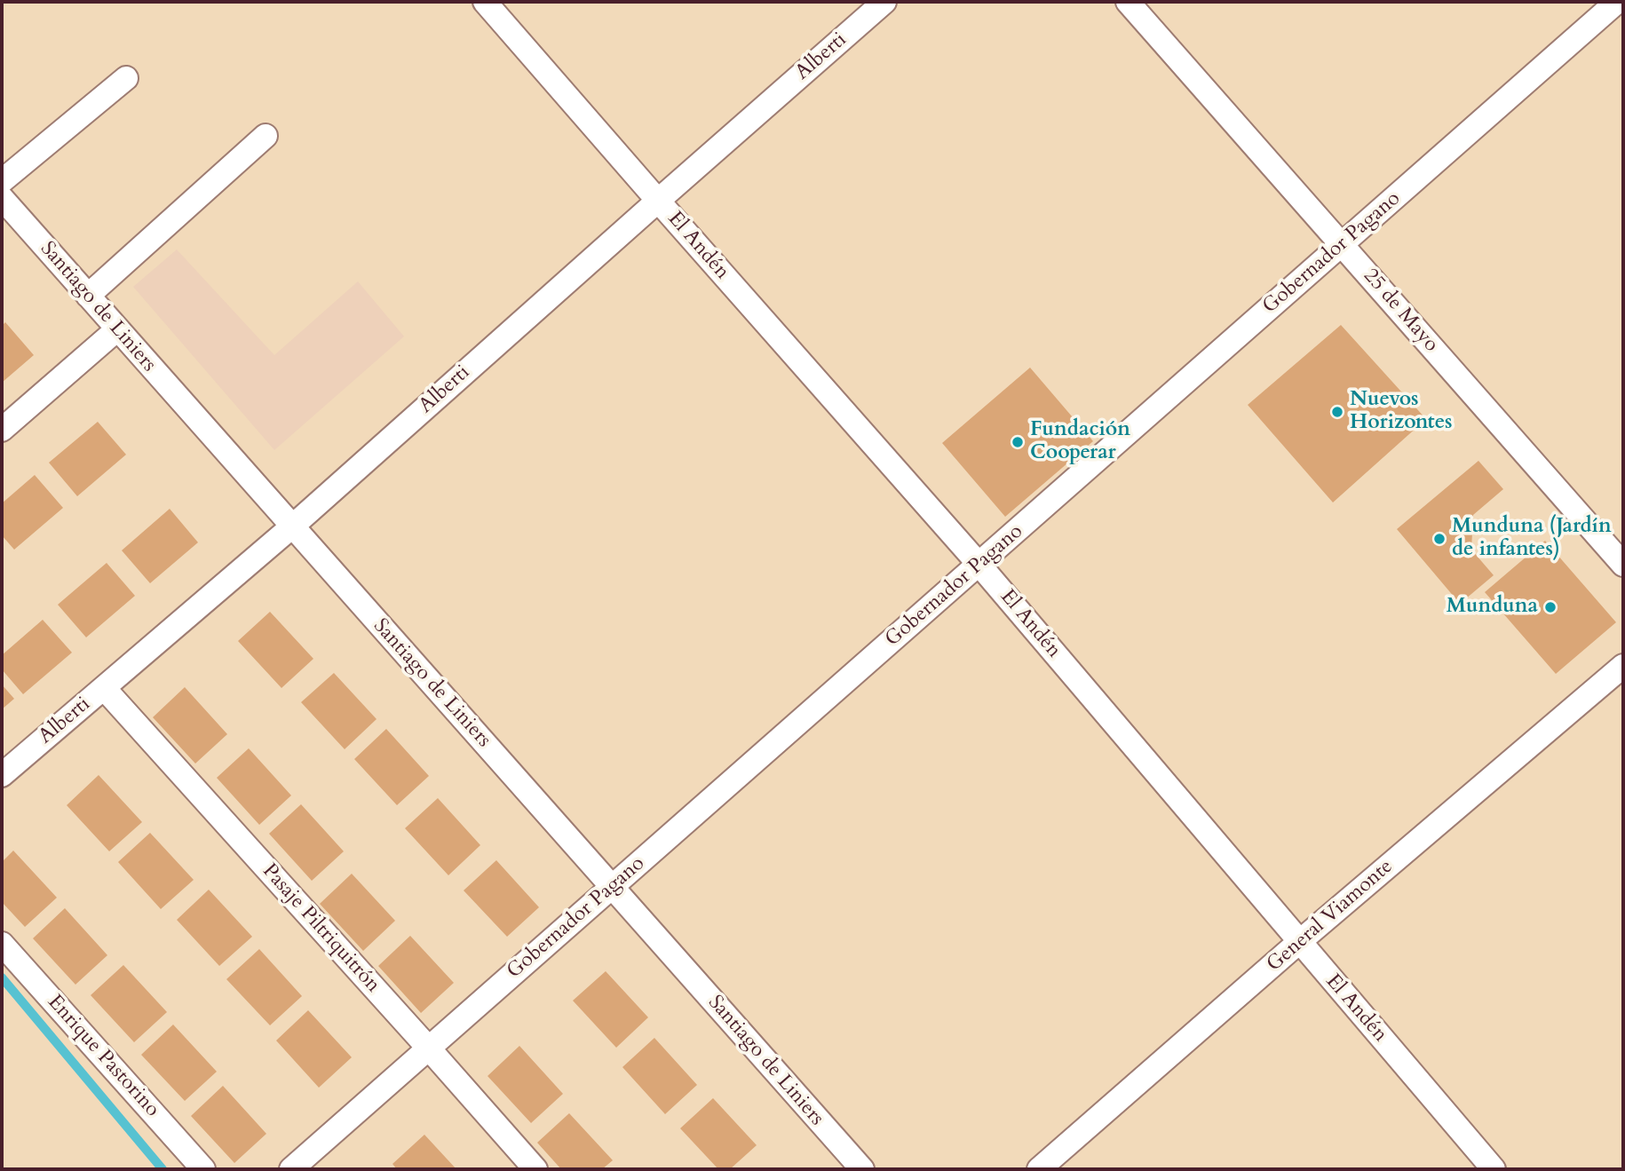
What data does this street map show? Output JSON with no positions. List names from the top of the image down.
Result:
{
  "streets": {
    "street": [
      "Alberti",
      "El Andén",
      "Gobernador Pagano",
      "Santiago de Liniers",
      "25 de Mayo",
      "General Viamonte",
      "Pasaje Piltriquitrón",
      "Enrique Pastorino"
    ]
  },
  "crossings": [
    ["Alberti", "El Andén"],
    ["Alberti", "Santiago de Liniers"],
    ["Alberti", "Pasaje Piltriquitrón"],
    ["El Andén", "Gobernador Pagano"],
    ["El Andén", "General Viamonte"],
    ["Gobernador Pagano", "Santiago de Liniers"],
    ["Gobernador Pagano", "25 de Mayo"],
    ["Gobernador Pagano", "Pasaje Piltriquitrón"]
  ],
  "places": [
    "Nuevos Horizontes",
    "Fundación Cooperar",
    "Munduna (Jardín de infantes)",
    "Munduna"
  ]
}
